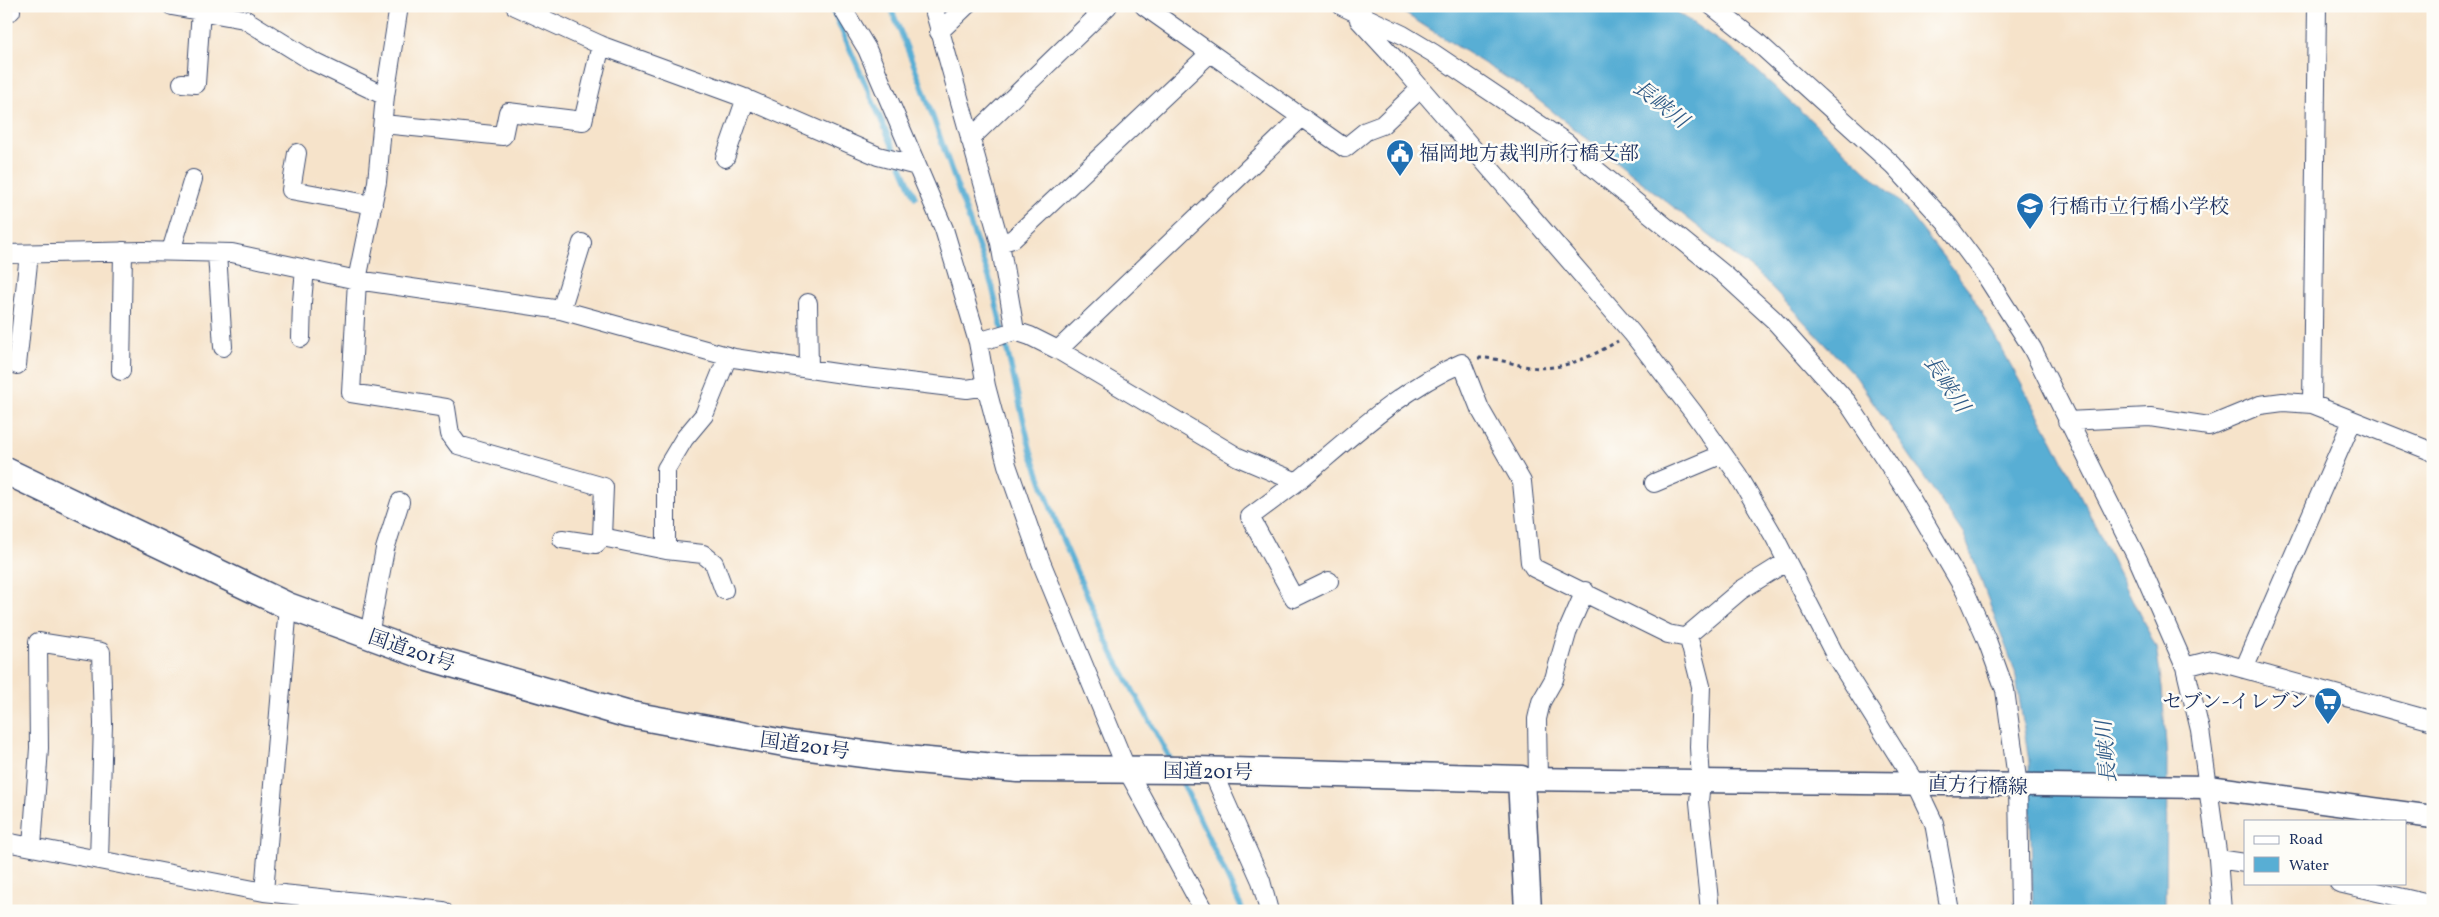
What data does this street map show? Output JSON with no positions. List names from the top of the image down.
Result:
{
  "streets": {
    "highway": ["国道201号"],
    "main road": ["直方行橋線"]
  },
  "crossings": [
    ["国道201号", "直方行橋線"]
  ],
  "water": ["長峡川"],
  "places": {
    "public building": ["福岡地方裁判所行橋支部"],
    "school or university": ["行橋市立行橋小学校"],
    "supermarket": ["セブン-イレブン"]
  },
  "legend": ["Road", "Water"]
}
